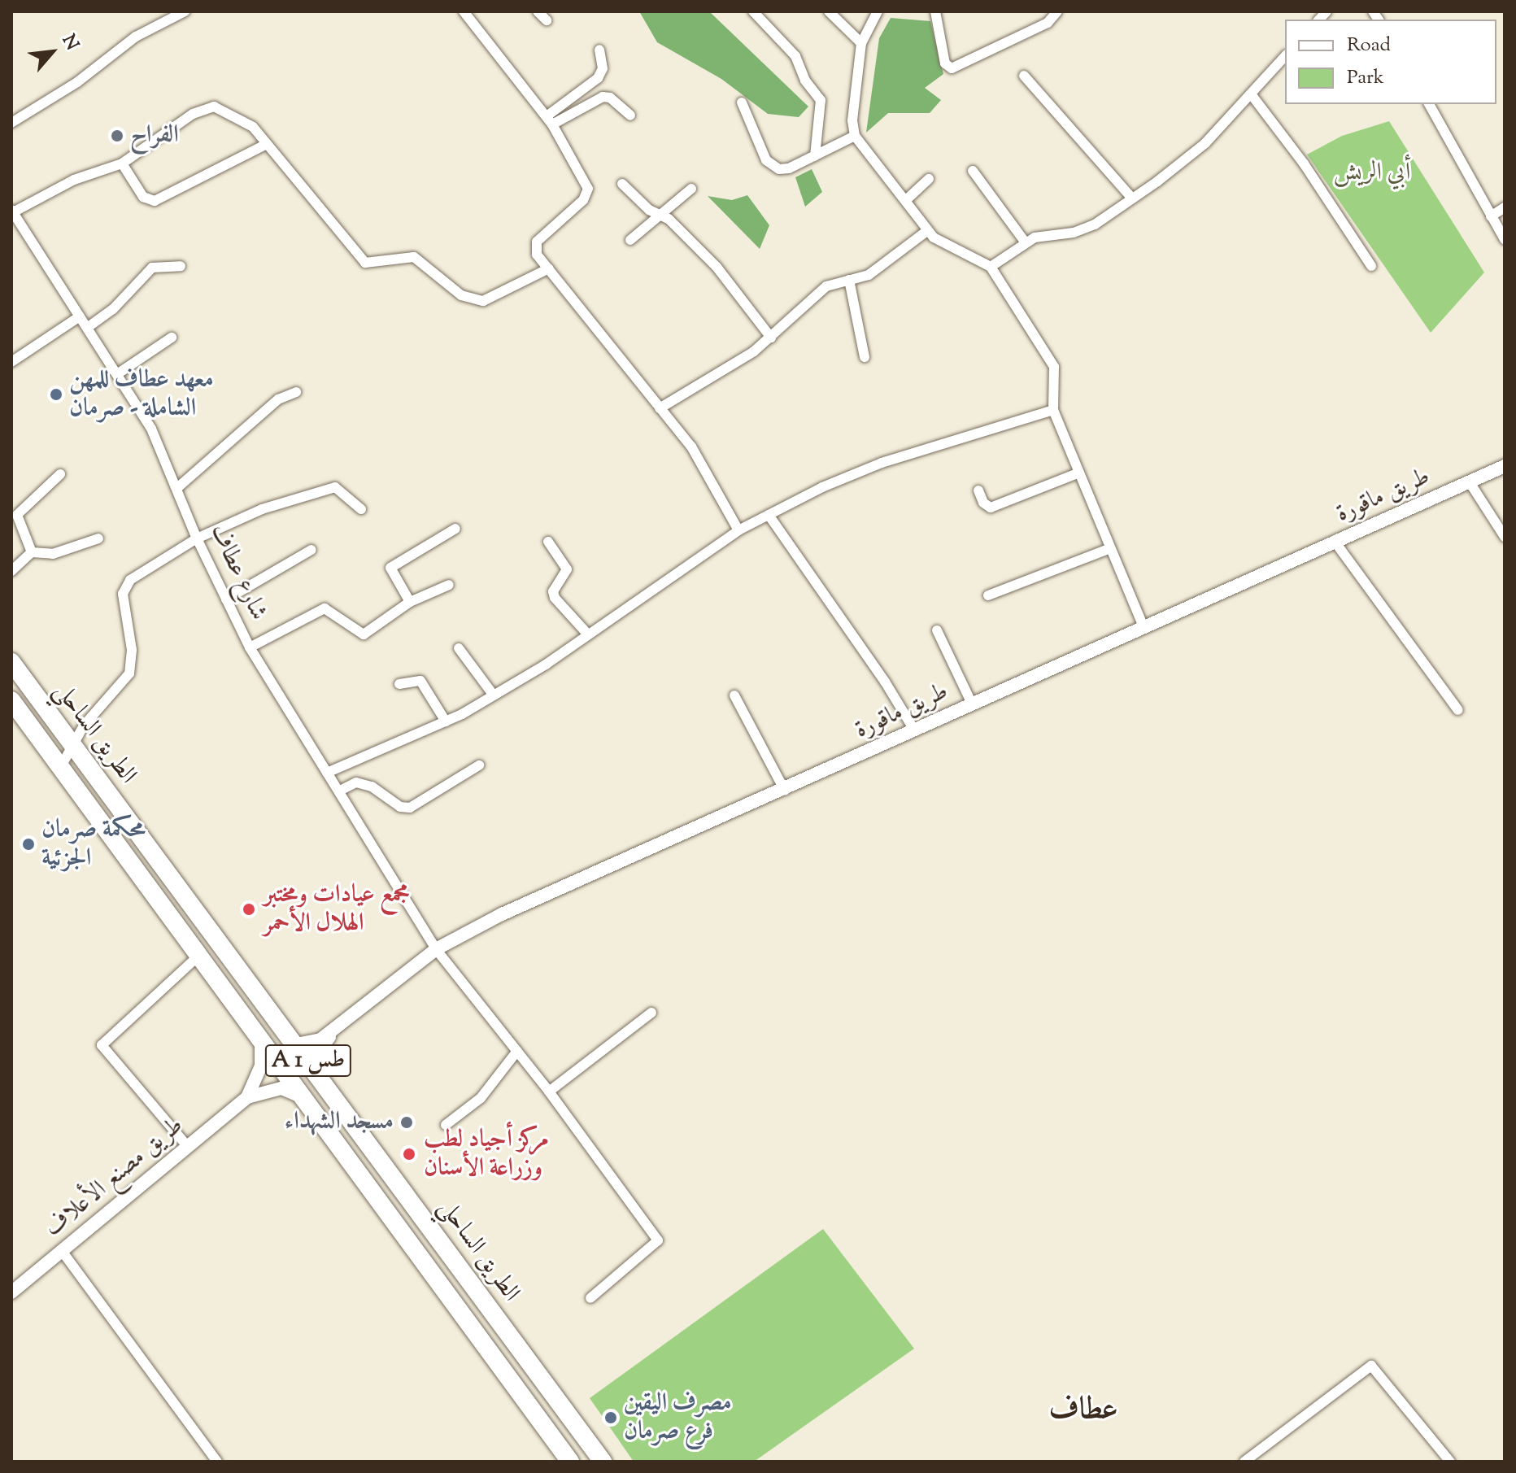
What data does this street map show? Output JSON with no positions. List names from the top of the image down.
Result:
{
  "streets": {
    "highway": ["الطريق الساحلي", "A 1 طس"],
    "street": ["طريق ماقورة", "شارع عطاف", "طريق مصنع الأعلاف"]
  },
  "crossings": [
    ["طريق ماقورة", "شارع عطاف"],
    ["طريق ماقورة", "الطريق الساحلي"],
    ["الطريق الساحلي", "طريق مصنع الأعلاف"]
  ],
  "districts": ["عطاف"],
  "parks": ["أبي الريش"],
  "places": [
    "الفراح",
    "معهد عطاف للمهن الشاملة - صرمان",
    "محكمة صرمان الجزئية",
    "مجمع عيادات ومختبر الهلال الأحمر",
    "مسجد الشهداء",
    "مركز أجياد لطب وزراعة الأسنان",
    "مصرف اليقين فرع صرمان"
  ],
  "legend": ["Road", "Park"],
  "north": "top right"
}
